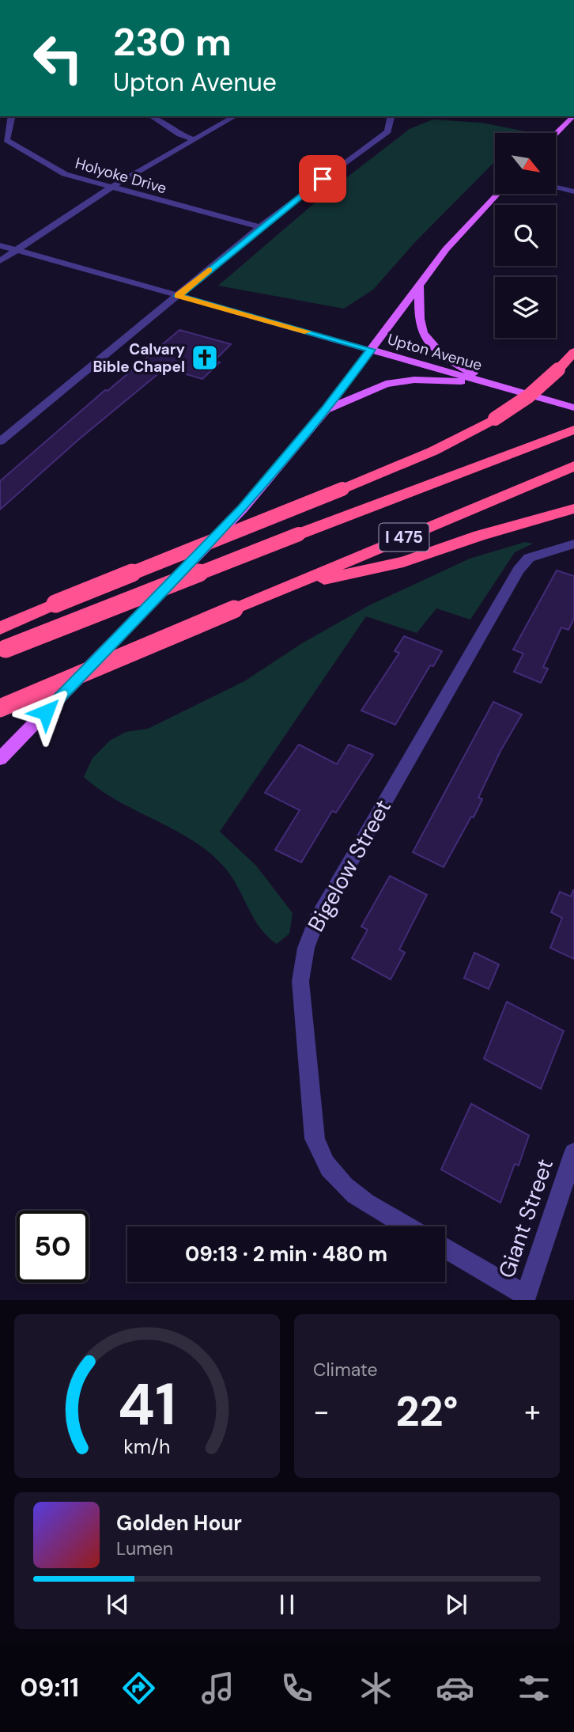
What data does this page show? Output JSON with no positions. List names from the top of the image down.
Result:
{
  "streets": {
    "highway": ["I 475"],
    "main road": ["Upton Avenue"],
    "street": ["Holyoke Drive", "Bigelow Street", "Giant Street"]
  },
  "places": {
    "church": ["Calvary Bible Chapel"]
  },
  "north": "bottom right",
  "page": {
    "turn": ["230 m", "Upton Avenue"],
    "limit": "50",
    "trip": "09:13 · 2 min · 480 m",
    "tile": "Climate",
    "heat": ["−", "22°", "+"],
    "song": ["Golden Hour", "Lumen"],
    "tabs": "09:11",
    "gauge": ["41", "km/h"]
  }
}
